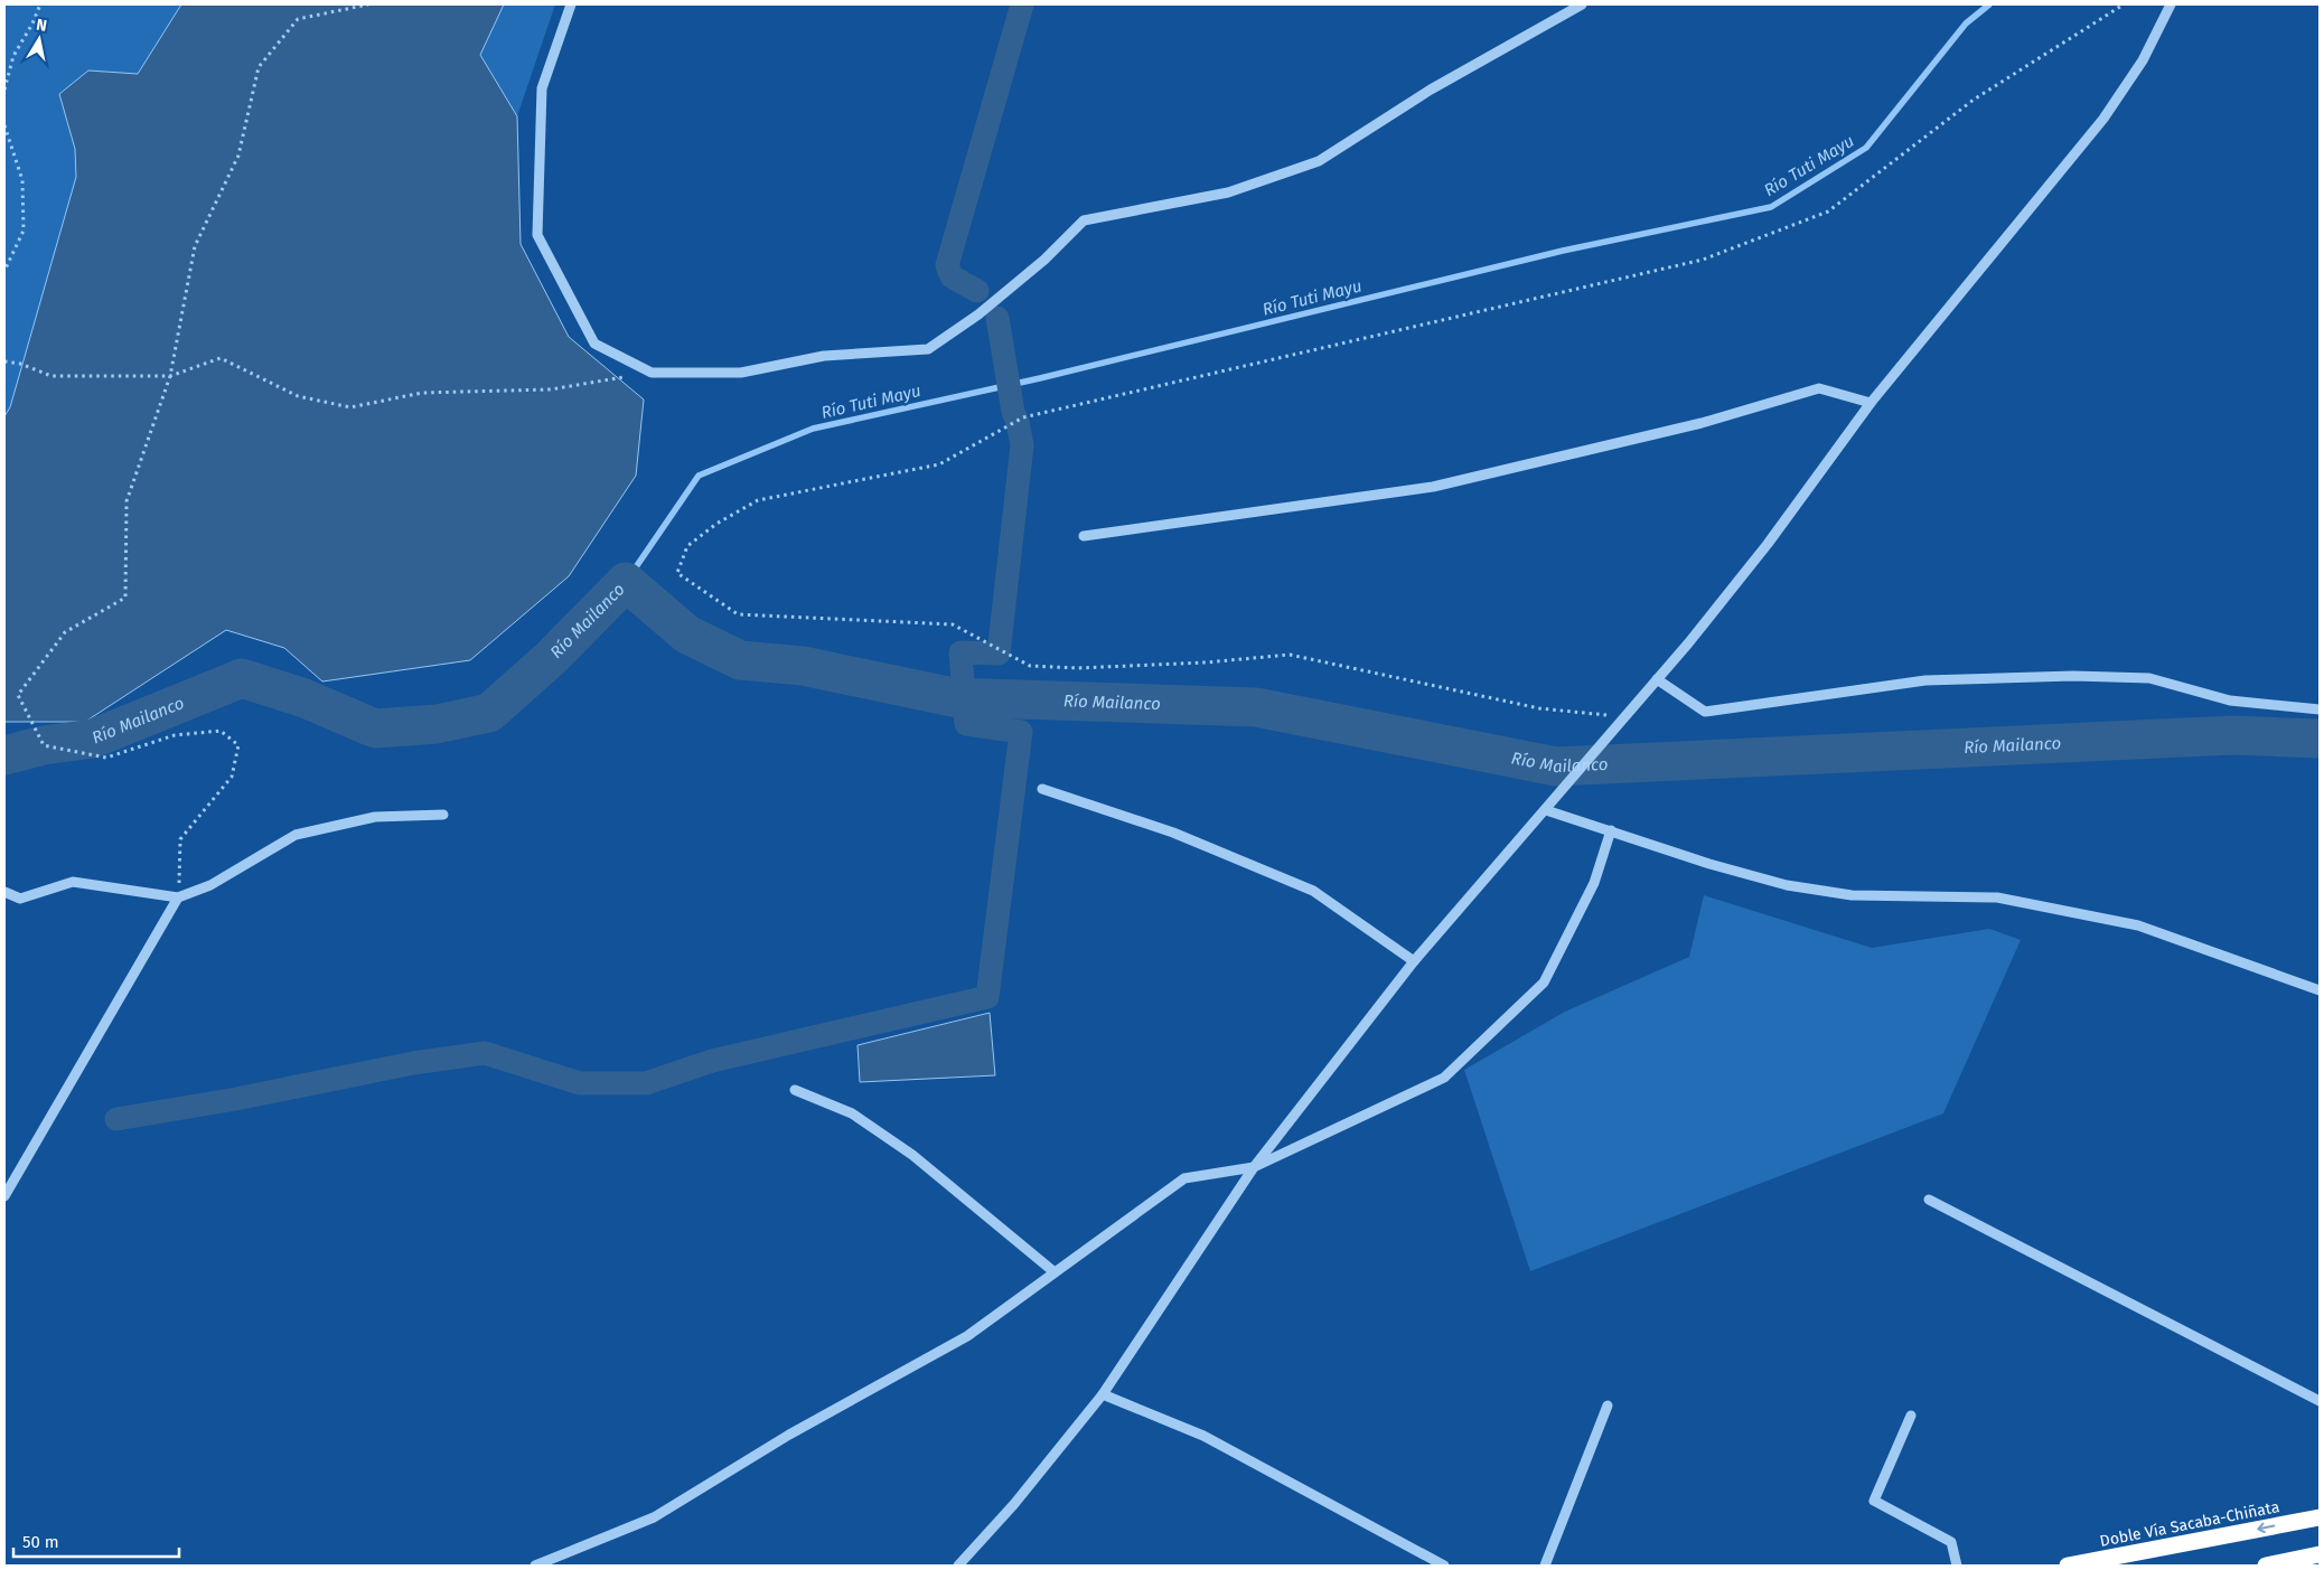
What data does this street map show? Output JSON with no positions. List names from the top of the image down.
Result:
{
  "streets": {
    "highway": ["Doble Vía Sacaba-Chiñata"]
  },
  "one_way": ["Doble Vía Sacaba-Chiñata"],
  "water": ["Río Tuti Mayu", "Río Mailanco"],
  "scale_bar": "50 m",
  "north": "top"
}
